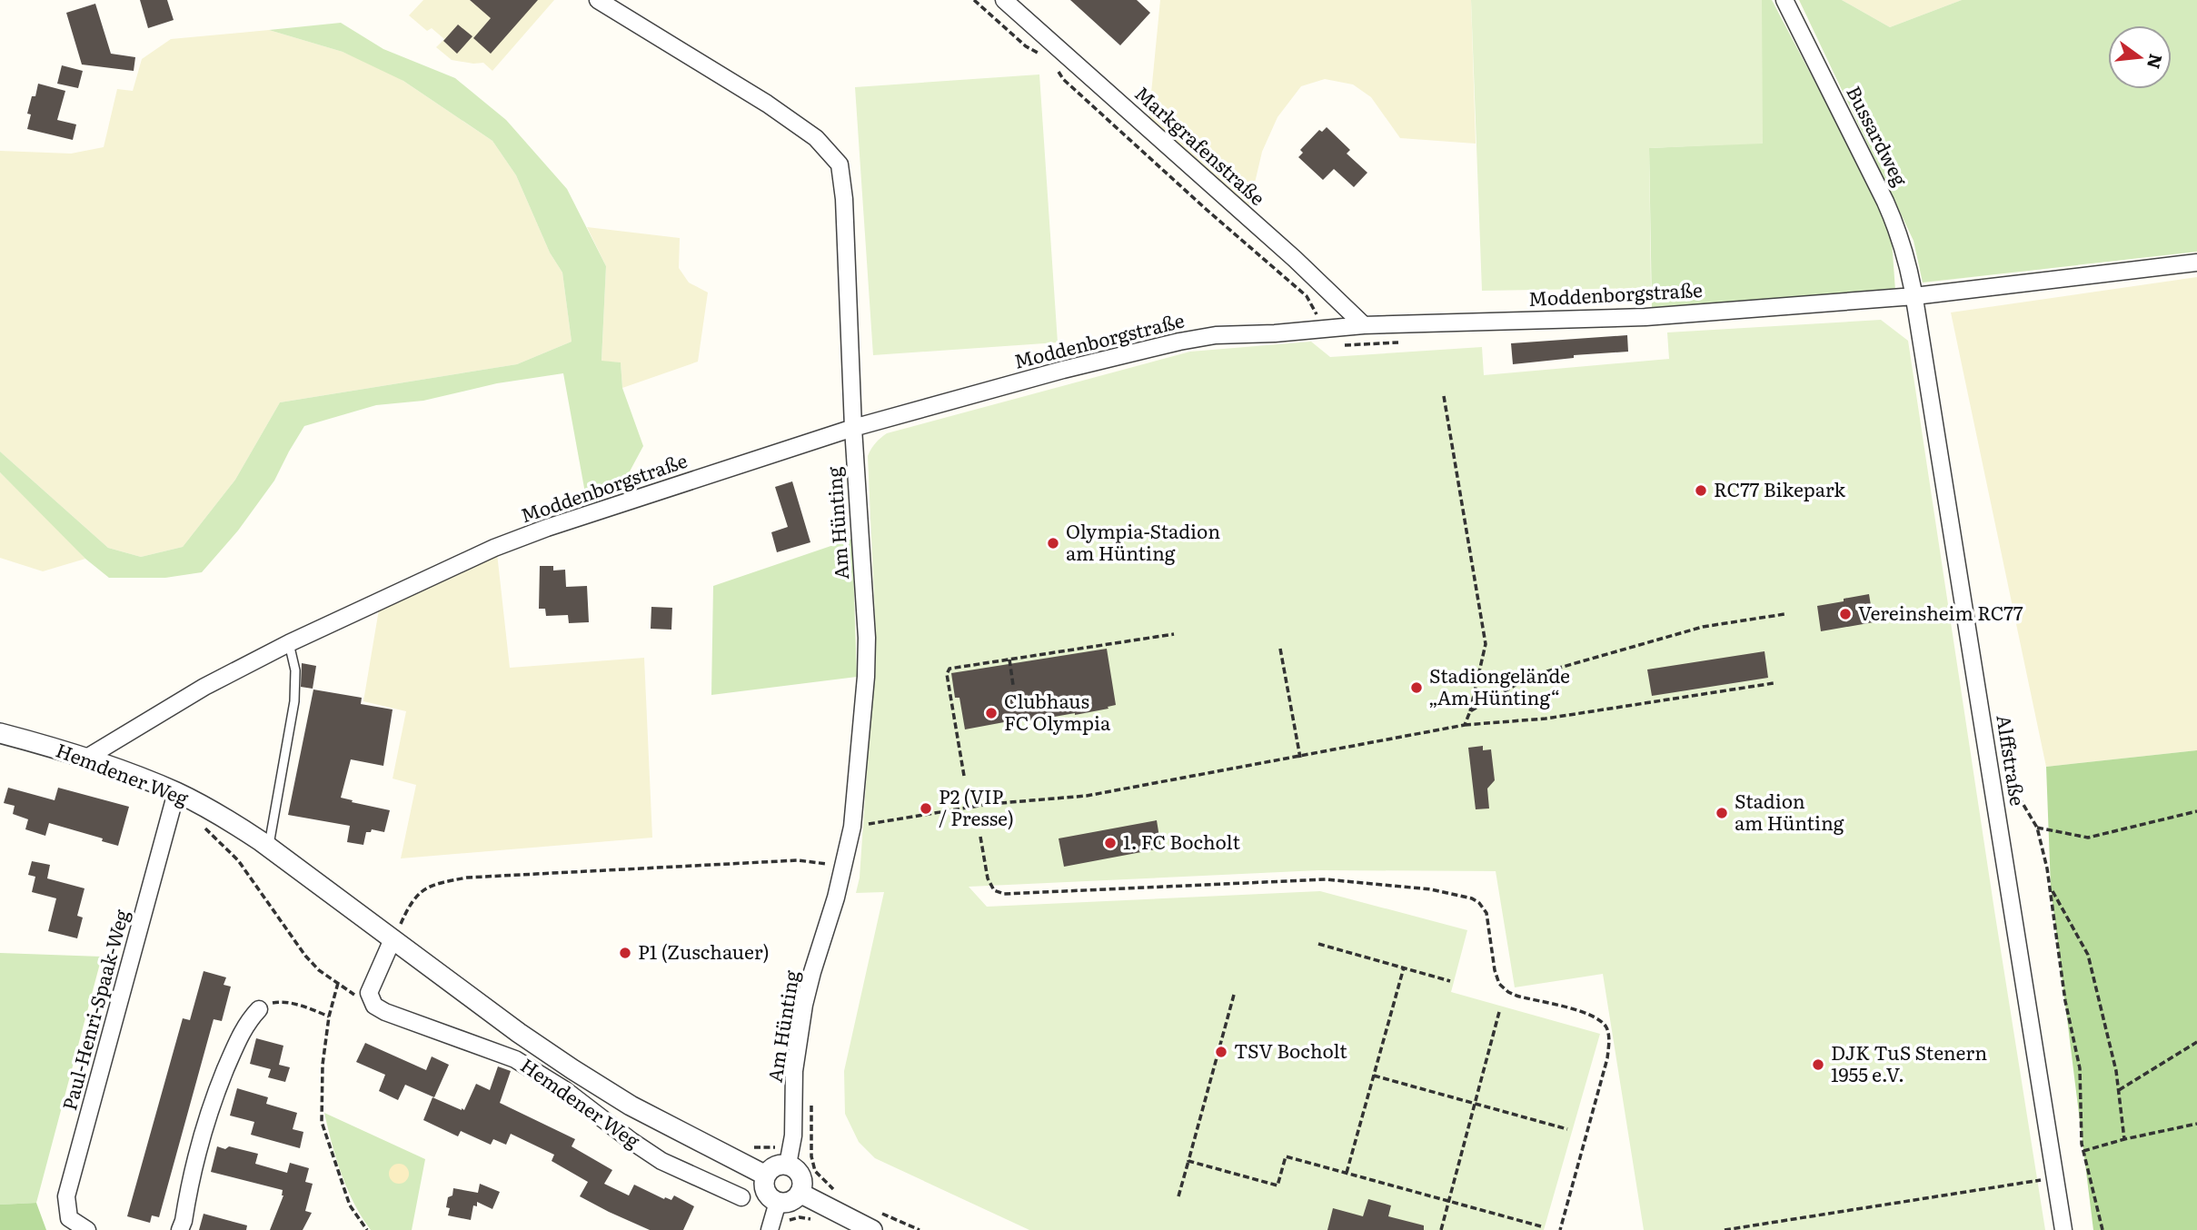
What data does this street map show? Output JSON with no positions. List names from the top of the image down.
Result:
{
  "streets": {
    "street": [
      "Bussardweg",
      "Markgrafenstraße",
      "Moddenborgstraße",
      "Am Hünting",
      "Alffstraße",
      "Hemdener Weg",
      "Paul-Henri-Spaak-Weg"
    ]
  },
  "crossings": [
    ["Bussardweg", "Moddenborgstraße"],
    ["Bussardweg", "Alffstraße"],
    ["Markgrafenstraße", "Moddenborgstraße"],
    ["Moddenborgstraße", "Am Hünting"],
    ["Moddenborgstraße", "Alffstraße"],
    ["Moddenborgstraße", "Hemdener Weg"],
    ["Am Hünting", "Hemdener Weg"],
    ["Hemdener Weg", "Paul-Henri-Spaak-Weg"]
  ],
  "places": [
    "RC77 Bikepark",
    "Olympia-Stadion am Hünting",
    "Vereinsheim RC77",
    "Stadiongelände „Am Hünting“",
    "Clubhaus FC Olympia",
    "P2 (VIP / Presse)",
    "Stadion am Hünting",
    "1. FC Bocholt",
    "P1 (Zuschauer)",
    "TSV Bocholt",
    "DJK TuS Stenern 1955 e.V."
  ],
  "north": "right"
}
